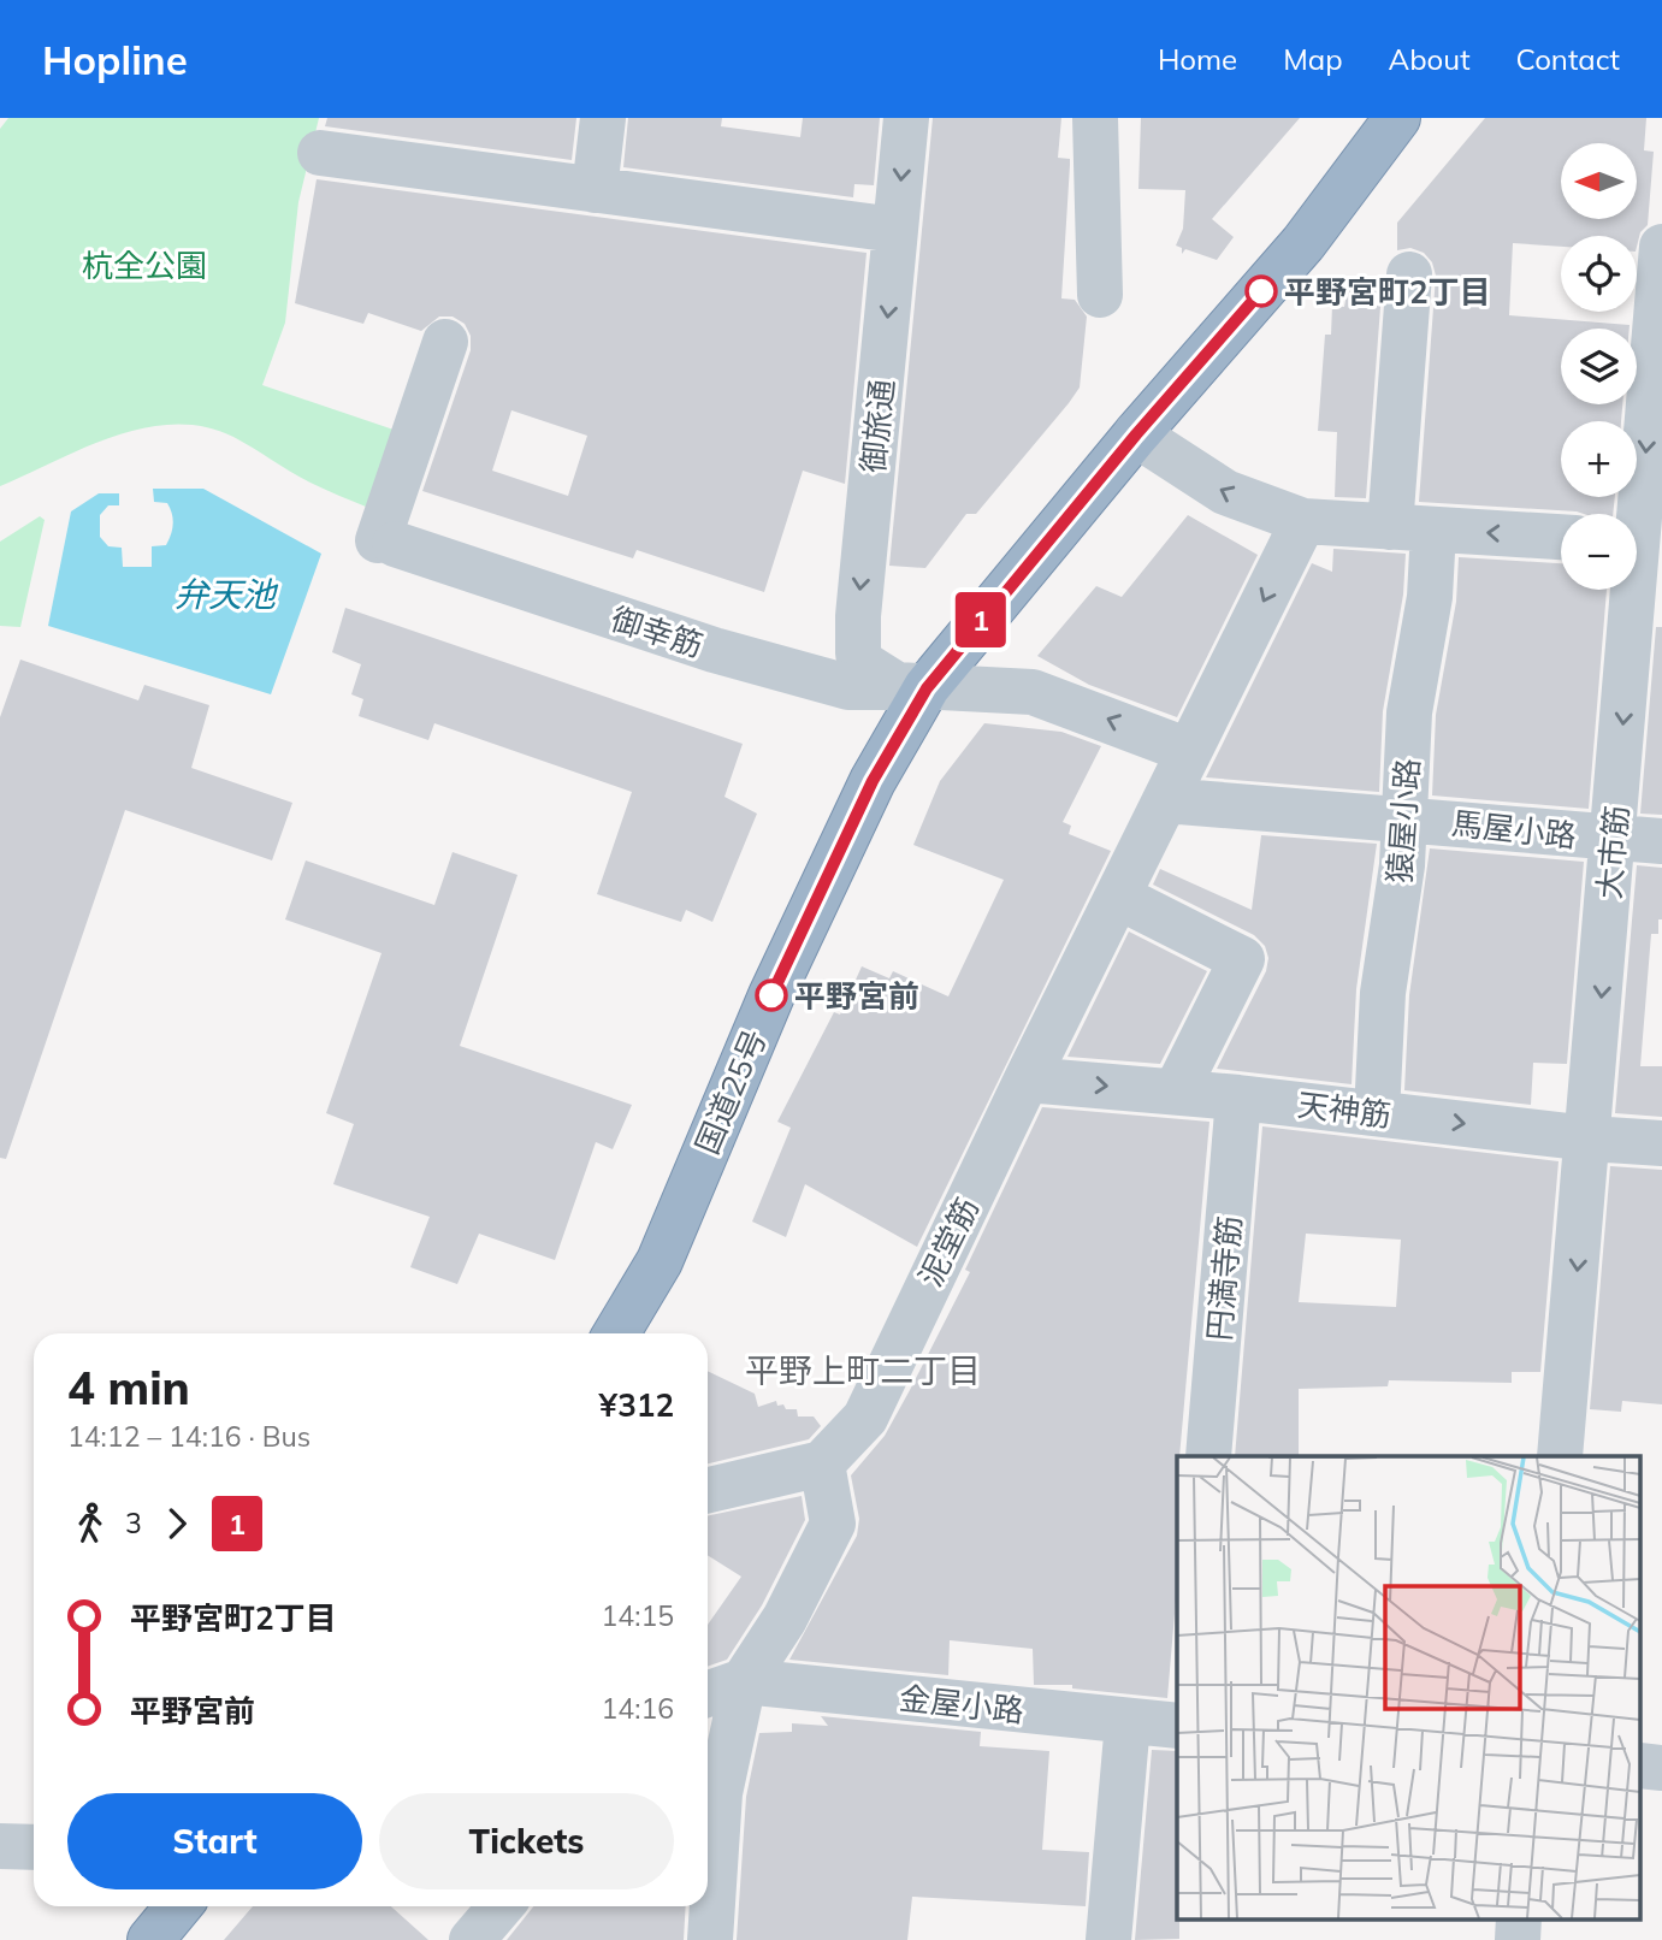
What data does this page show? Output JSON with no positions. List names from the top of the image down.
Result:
{
  "streets": {
    "highway": ["国道25号"],
    "street": [
      "御旅通",
      "御幸筋",
      "猿屋小路",
      "馬屋小路",
      "大市筋",
      "天神筋",
      "泥堂筋",
      "円満寺筋",
      "金屋小路"
    ]
  },
  "crossings": [
    ["御旅通", "御幸筋"],
    ["御旅通", "国道25号"],
    ["御幸筋", "国道25号"],
    ["猿屋小路", "馬屋小路"],
    ["猿屋小路", "天神筋"],
    ["馬屋小路", "大市筋"],
    ["馬屋小路", "泥堂筋"],
    ["大市筋", "天神筋"],
    ["天神筋", "泥堂筋"],
    ["天神筋", "円満寺筋"]
  ],
  "one_way": ["大市筋"],
  "districts": ["平野上町二丁目"],
  "water": ["弁天池"],
  "parks": ["杭全公園"],
  "places": ["平野宮町2丁目", "平野宮前"],
  "lines": ["bus line 1"],
  "north": "left",
  "page": {
    "header": "Hopline",
    "nav": [
      "Home",
      "Map",
      "About",
      "Contact"
    ],
    "on_map": "1",
    "map_buttons": ["+", "−"],
    "heading": ["4 min", "14:12 – 14:16 · Bus", "¥312"],
    "legs": ["3", "1"],
    "list": [
      {
        "name": "平野宮町2丁目",
        "value": "14:15"
      },
      {
        "name": "平野宮前",
        "value": "14:16"
      }
    ],
    "buttons": ["Start", "Tickets"]
  }
}
